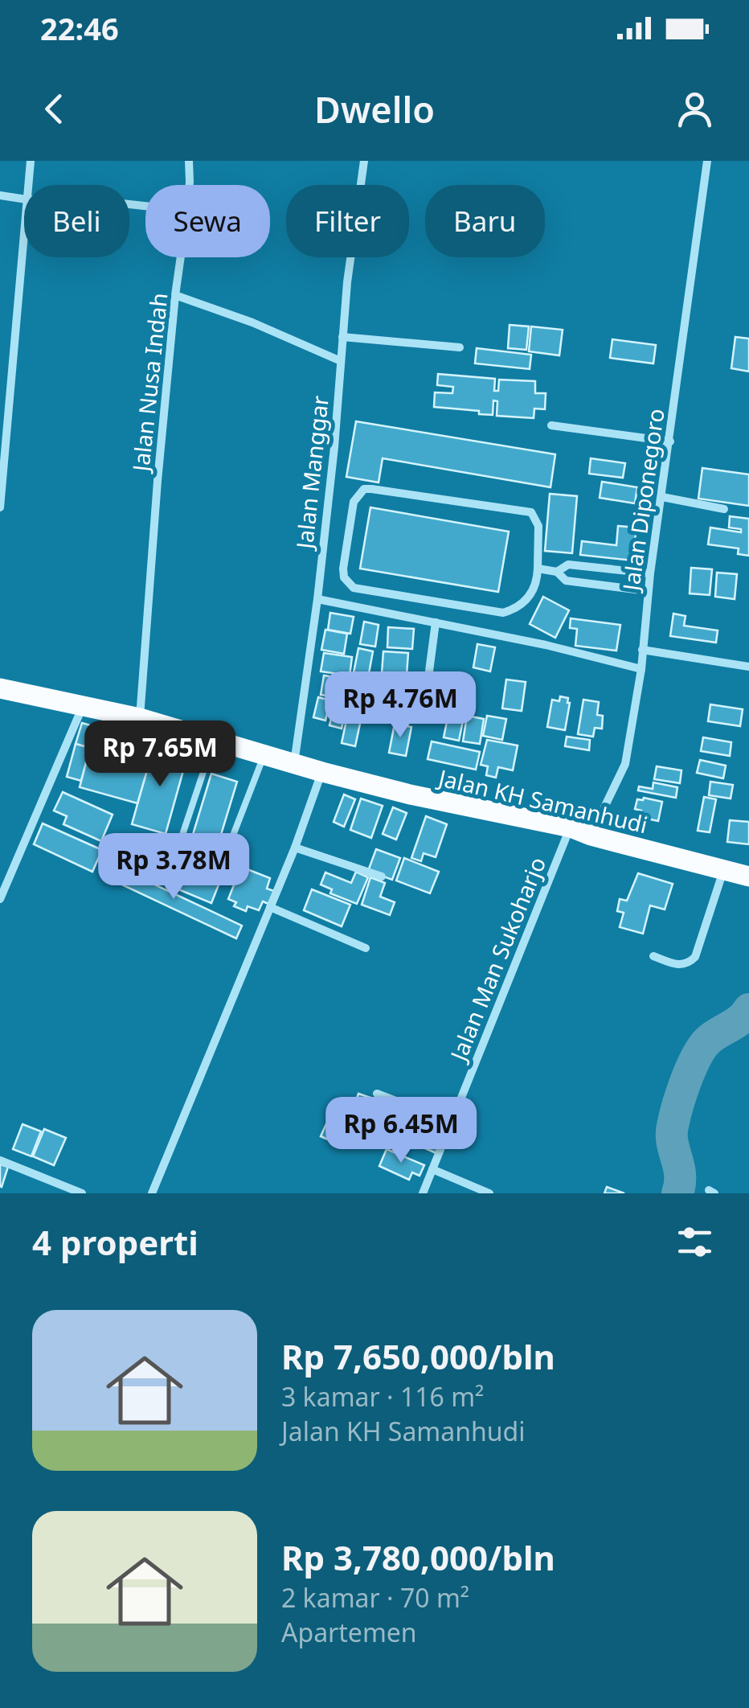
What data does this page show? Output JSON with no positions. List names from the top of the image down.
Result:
{
  "streets": {
    "main road": ["Jalan KH Samanhudi"],
    "street": [
      "Jalan Nusa Indah",
      "Jalan Manggar",
      "Jalan Diponegoro",
      "Jalan Man Sukoharjo"
    ]
  },
  "crossings": [
    ["Jalan Nusa Indah", "Jalan KH Samanhudi"],
    ["Jalan Manggar", "Jalan KH Samanhudi"],
    ["Jalan Diponegoro", "Jalan KH Samanhudi"],
    ["Jalan KH Samanhudi", "Jalan Man Sukoharjo"]
  ],
  "page": {
    "status": "22:46",
    "header": "Dwello",
    "chip": [
      "Beli",
      "Sewa",
      "Filter",
      "Baru"
    ],
    "price": [
      "Rp 4.76M",
      "Rp 7.65M",
      "Rp 3.78M",
      "Rp 6.45M"
    ],
    "heading": "4 properti",
    "list": [
      {
        "name": "Rp 7,650,000/bln",
        "note": "3 kamar · 116 m² · Jalan KH Samanhudi"
      },
      {
        "name": "Rp 3,780,000/bln",
        "note": "2 kamar · 70 m² · Apartemen"
      }
    ]
  }
}
